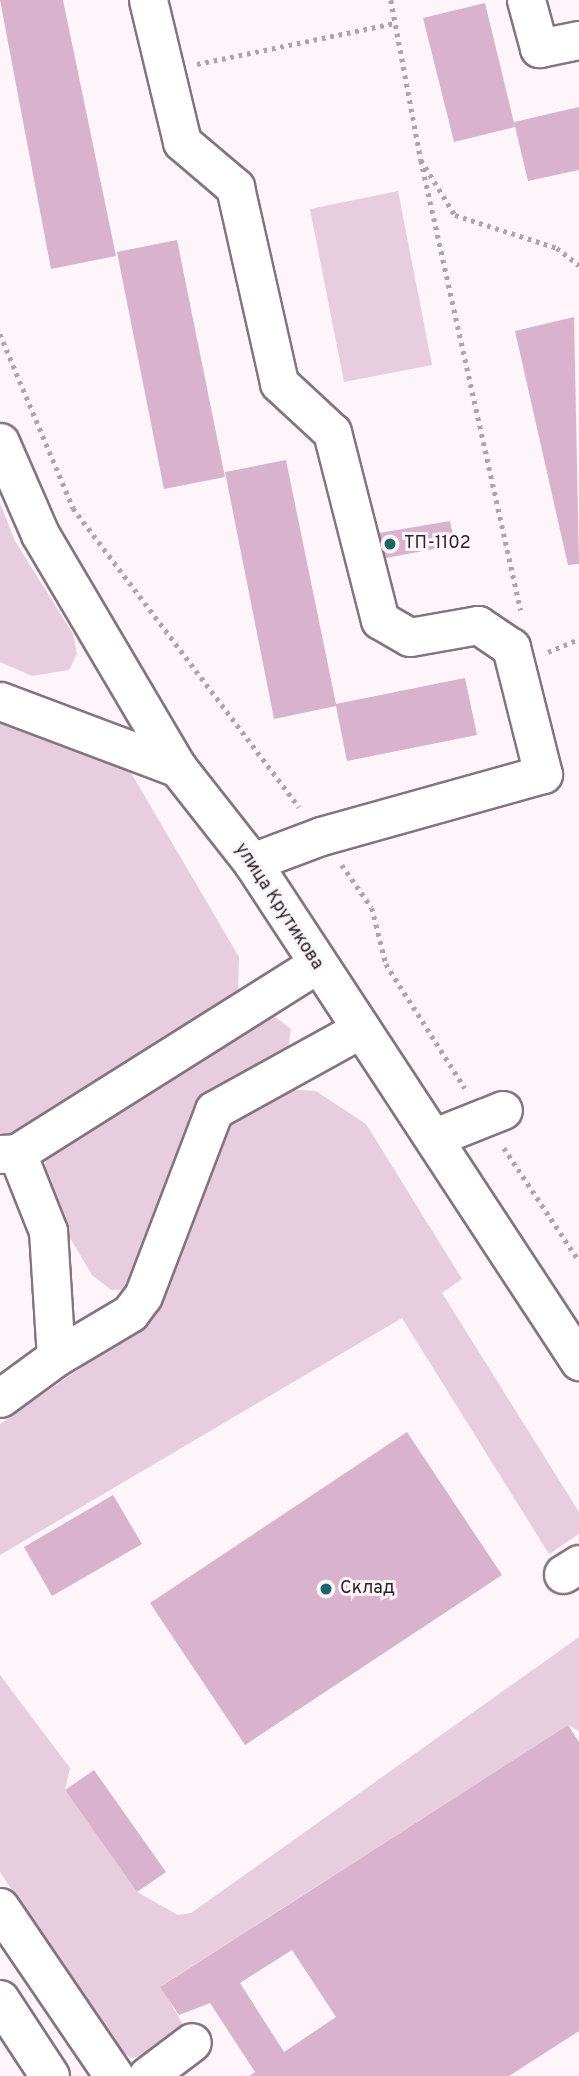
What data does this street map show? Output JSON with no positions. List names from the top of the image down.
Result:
{
  "streets": {
    "street": ["улица Крутикова"]
  },
  "places": ["ТП-1102", "Склад"]
}
